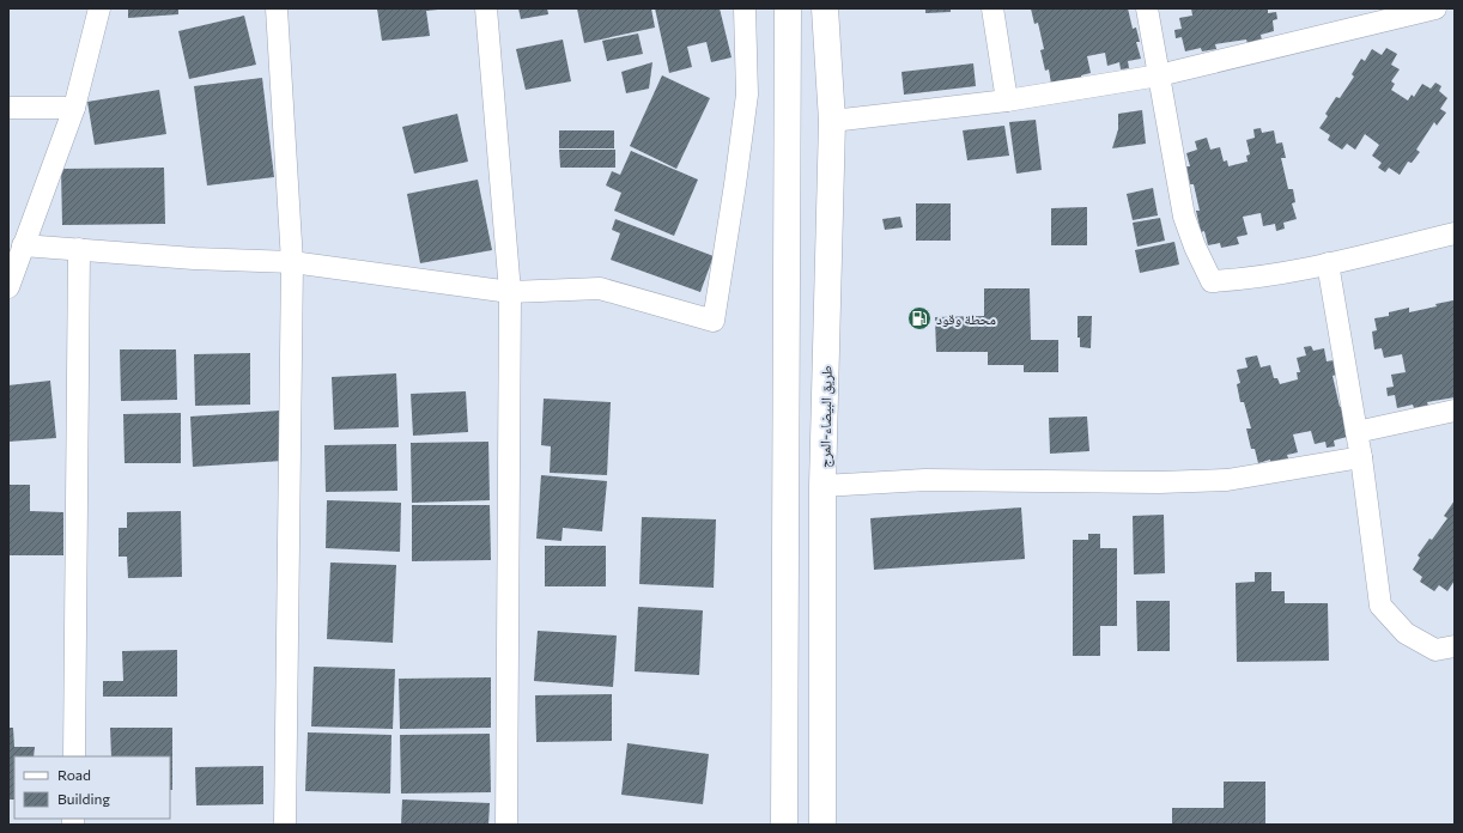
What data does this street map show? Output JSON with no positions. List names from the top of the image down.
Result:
{
  "streets": {
    "highway": ["طريق البيضاء-المرج"]
  },
  "places": {
    "fuel station": ["محطة وقود"]
  },
  "legend": ["Road", "Building"]
}
